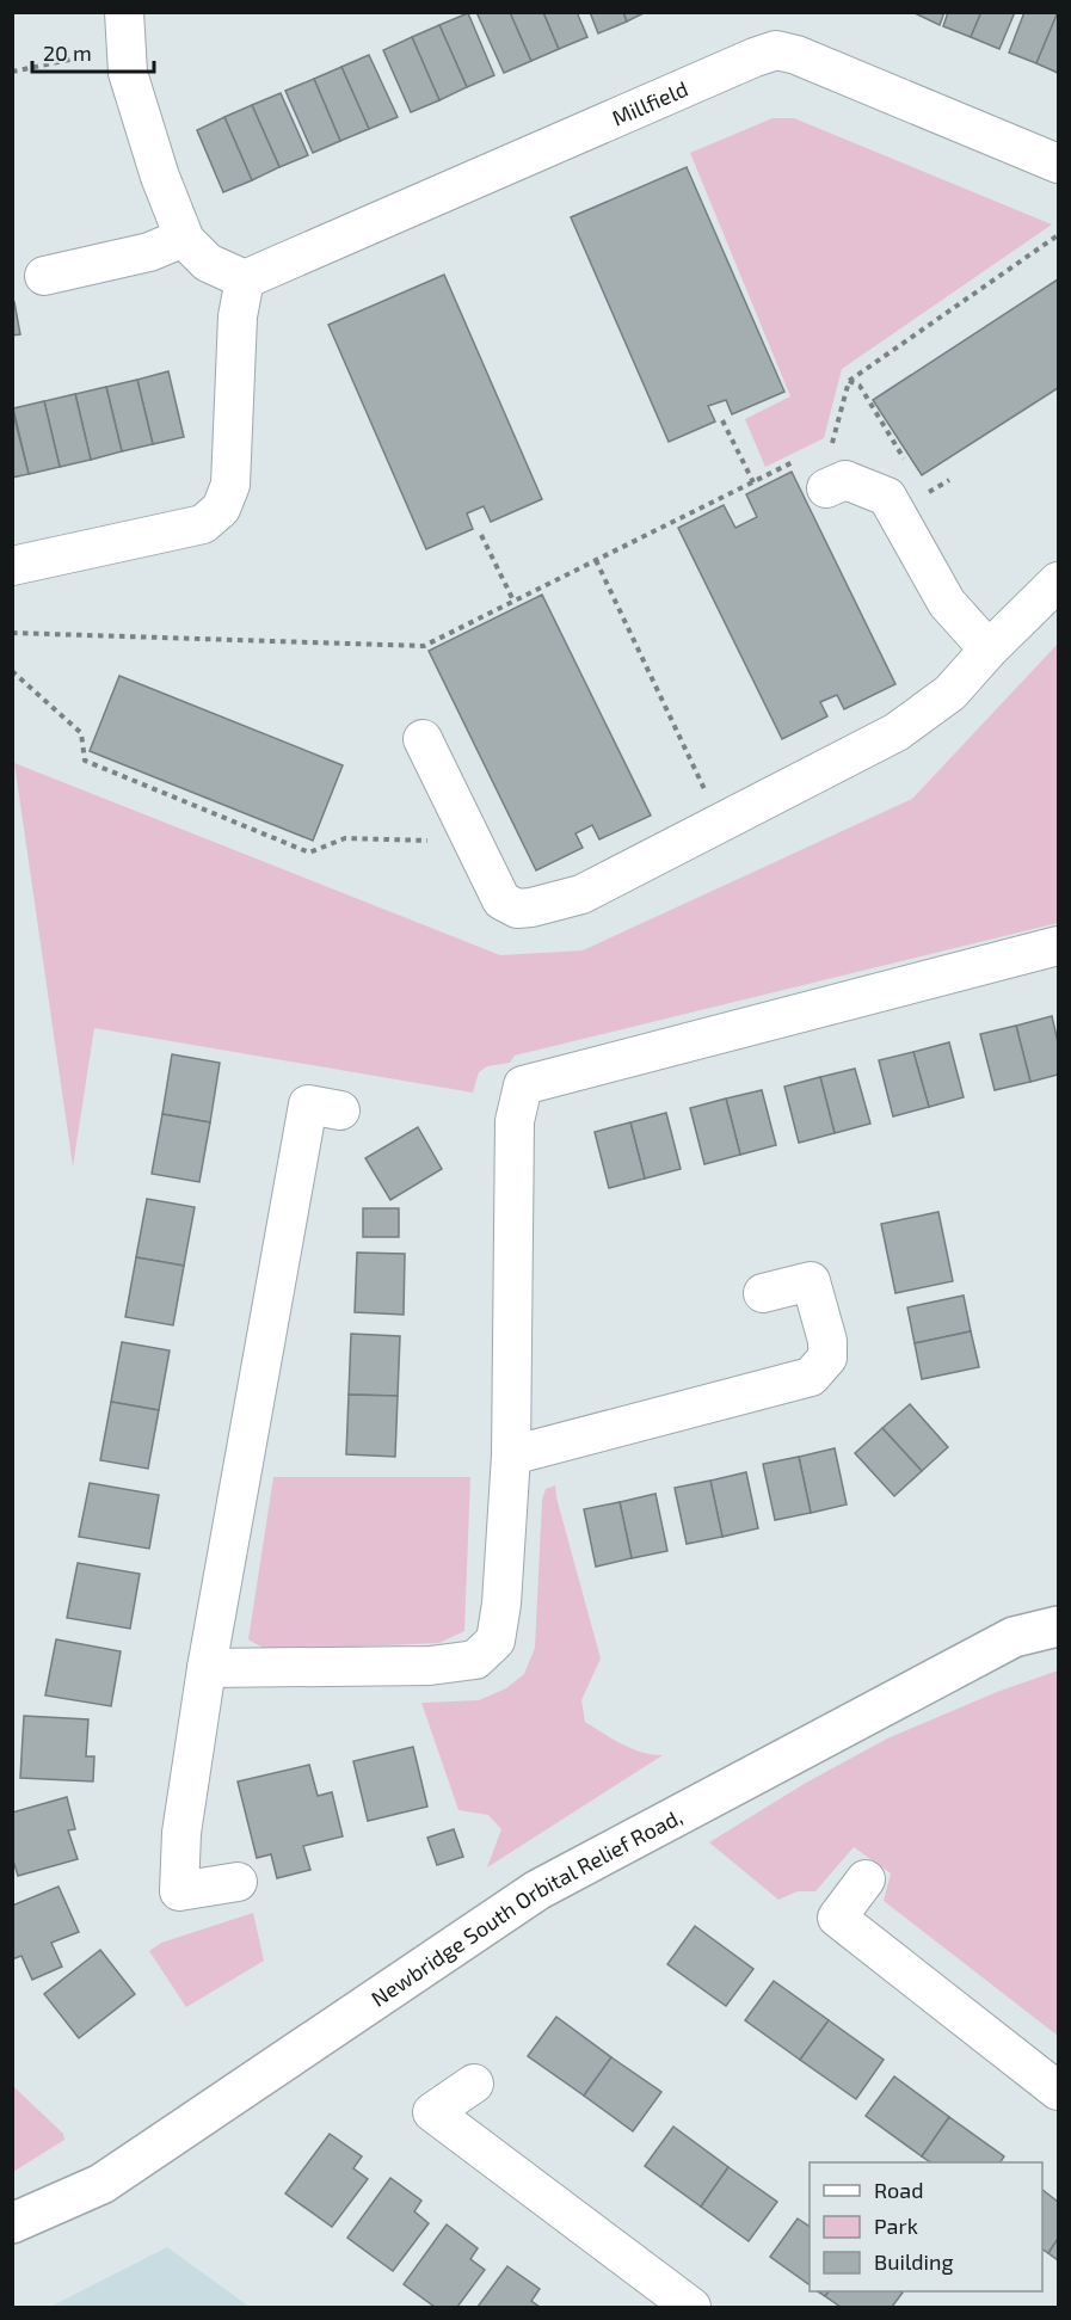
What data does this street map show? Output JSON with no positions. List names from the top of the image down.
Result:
{
  "streets": {
    "street": ["Millfield", "Newbridge South Orbital Relief Road,"]
  },
  "legend": ["Road", "Park", "Building"],
  "scale_bar": "20 m"
}
